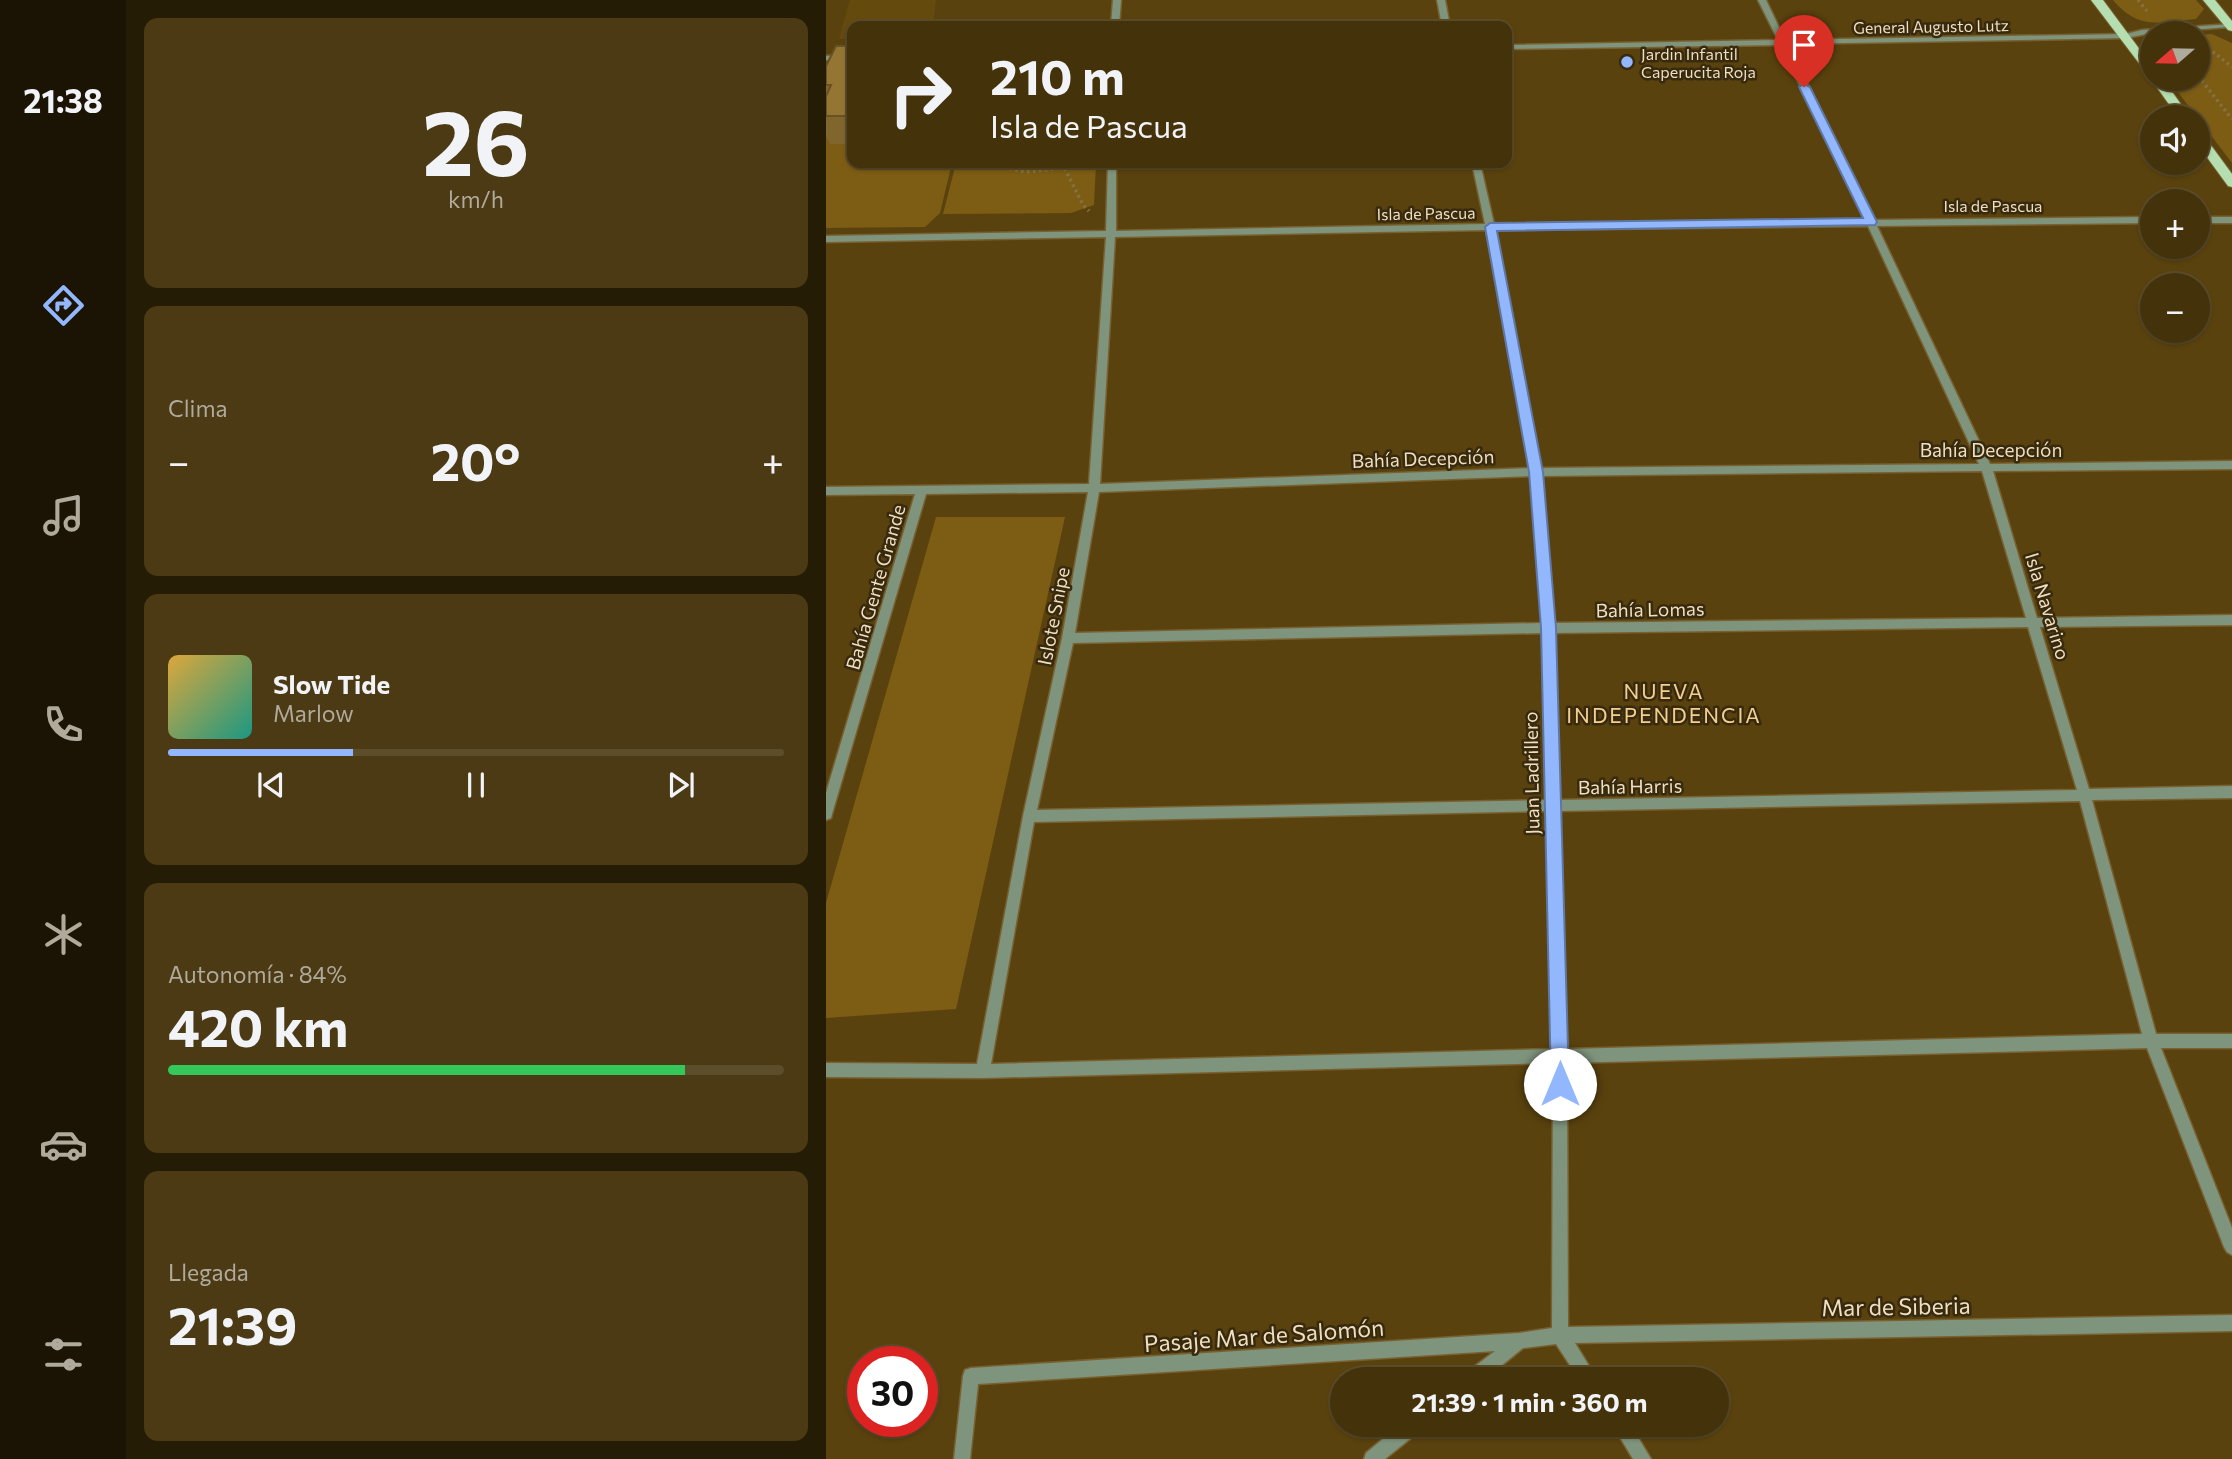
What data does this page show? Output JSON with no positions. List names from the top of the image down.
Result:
{
  "streets": {
    "street": [
      "General Augusto Lutz",
      "Isla de Pascua",
      "Bahía Decepción",
      "Bahía Gente Grande",
      "Isla Navarino",
      "Bahía Lomas",
      "Islote Snipe",
      "Juan Ladrillero",
      "Bahía Harris",
      "Mar de Siberia",
      "Pasaje Mar de Salomón"
    ]
  },
  "crossings": [
    ["General Augusto Lutz", "Isla Navarino"],
    ["Isla de Pascua", "Isla Navarino"],
    ["Isla de Pascua", "Islote Snipe"],
    ["Isla de Pascua", "Juan Ladrillero"],
    ["Bahía Decepción", "Bahía Gente Grande"],
    ["Bahía Decepción", "Isla Navarino"],
    ["Bahía Decepción", "Islote Snipe"],
    ["Bahía Decepción", "Juan Ladrillero"],
    ["Isla Navarino", "Bahía Lomas"],
    ["Isla Navarino", "Bahía Harris"],
    ["Bahía Lomas", "Islote Snipe"],
    ["Bahía Lomas", "Juan Ladrillero"],
    ["Islote Snipe", "Bahía Harris"],
    ["Juan Ladrillero", "Bahía Harris"],
    ["Juan Ladrillero", "Mar de Siberia"],
    ["Juan Ladrillero", "Pasaje Mar de Salomón"],
    ["Mar de Siberia", "Pasaje Mar de Salomón"]
  ],
  "districts": ["NUEVA INDEPENDENCIA"],
  "places": ["Jardin Infantil Caperucita Roja"],
  "north": "left",
  "page": {
    "tabs": "21:38",
    "tile": [
      ["26", "km/h"],
      "Clima",
      ["Autonomía · 84%", "420 km"],
      ["Llegada", "21:39"]
    ],
    "map_buttons": ["+", "−"],
    "turn": ["210 m", "Isla de Pascua"],
    "heat": ["−", "20°", "+"],
    "song": ["Slow Tide", "Marlow"],
    "limit": "30",
    "trip": "21:39 · 1 min · 360 m"
  }
}
